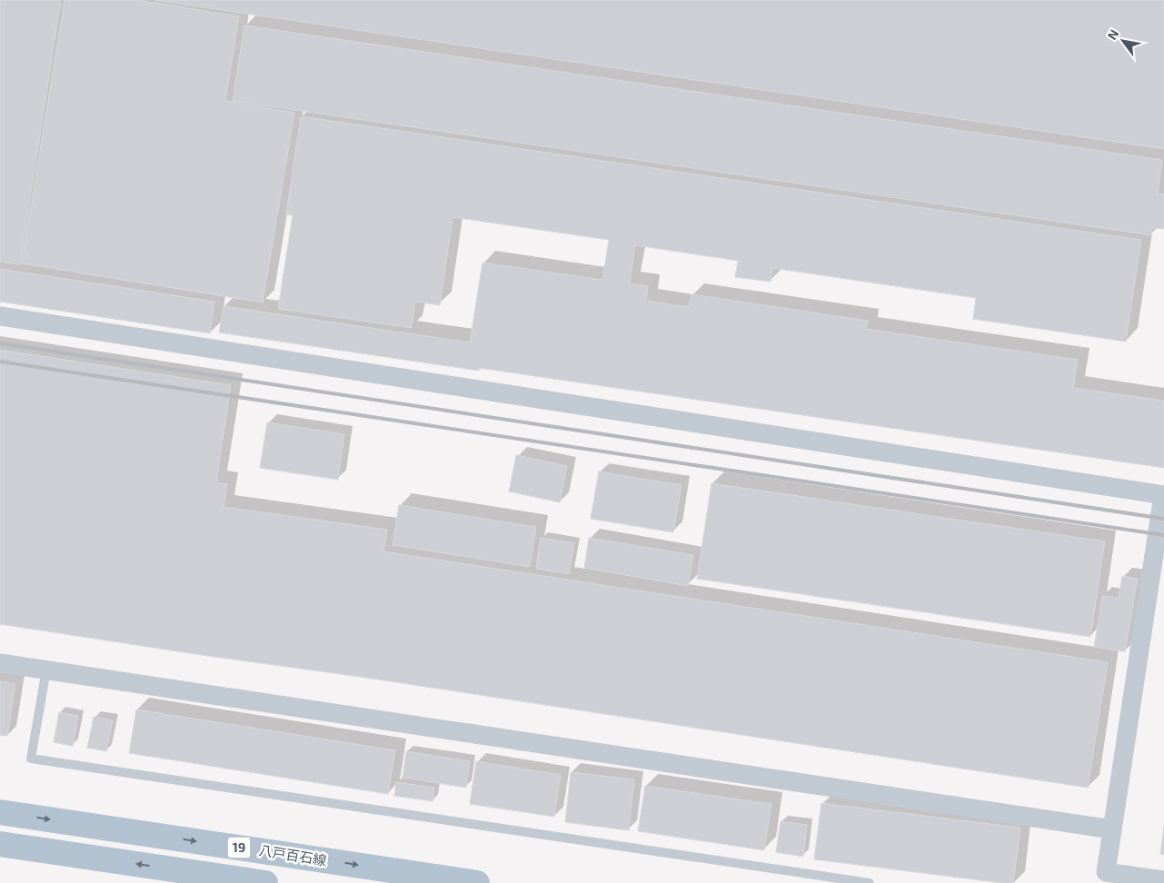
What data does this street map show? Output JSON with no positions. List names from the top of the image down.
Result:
{
  "streets": {
    "main road": ["19", "八戸百石線"]
  },
  "north": "top left"
}
